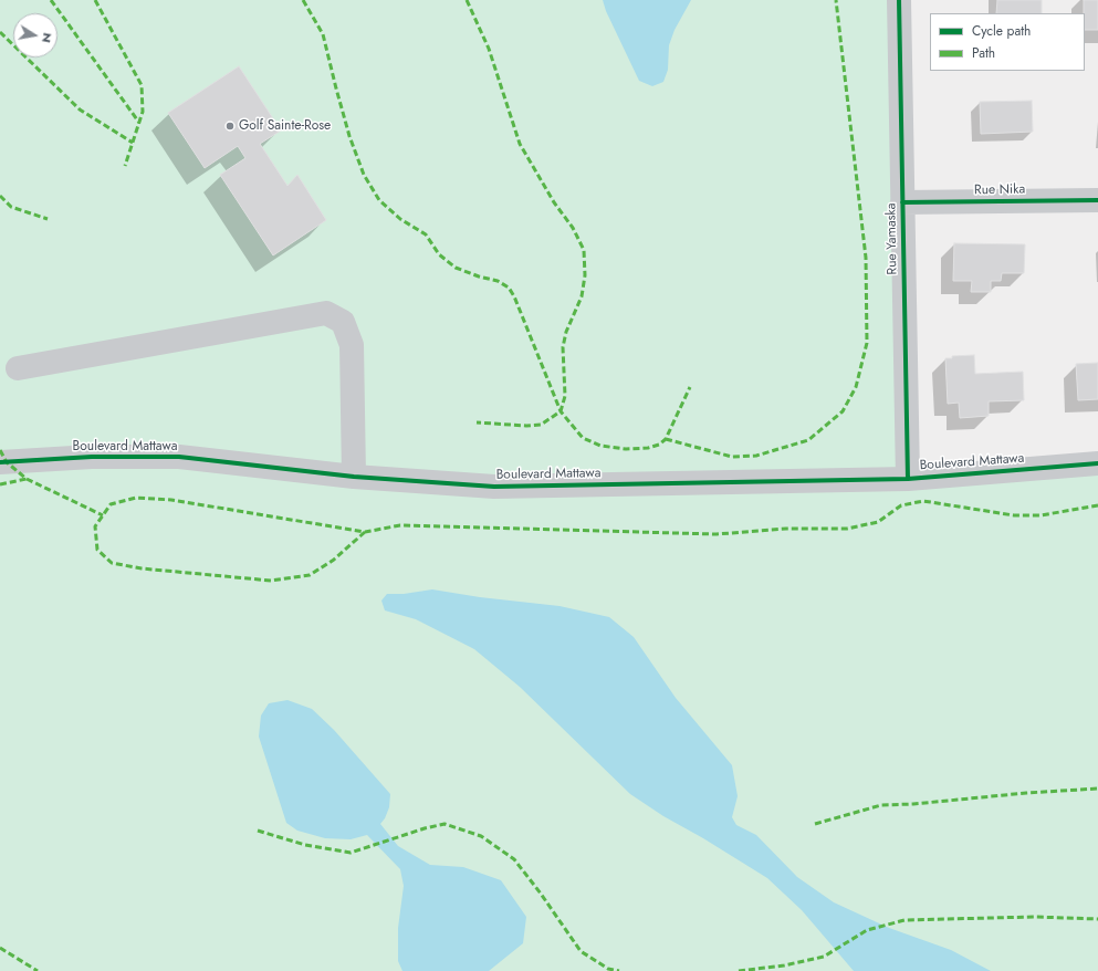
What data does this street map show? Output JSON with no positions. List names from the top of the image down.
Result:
{
  "streets": {
    "street": ["Rue Nika", "Rue Yamaska", "Boulevard Mattawa"]
  },
  "crossings": [
    ["Rue Nika", "Rue Yamaska"],
    ["Rue Yamaska", "Boulevard Mattawa"]
  ],
  "places": ["Golf Sainte-Rose"],
  "legend": ["Cycle path", "Path"],
  "north": "right"
}
